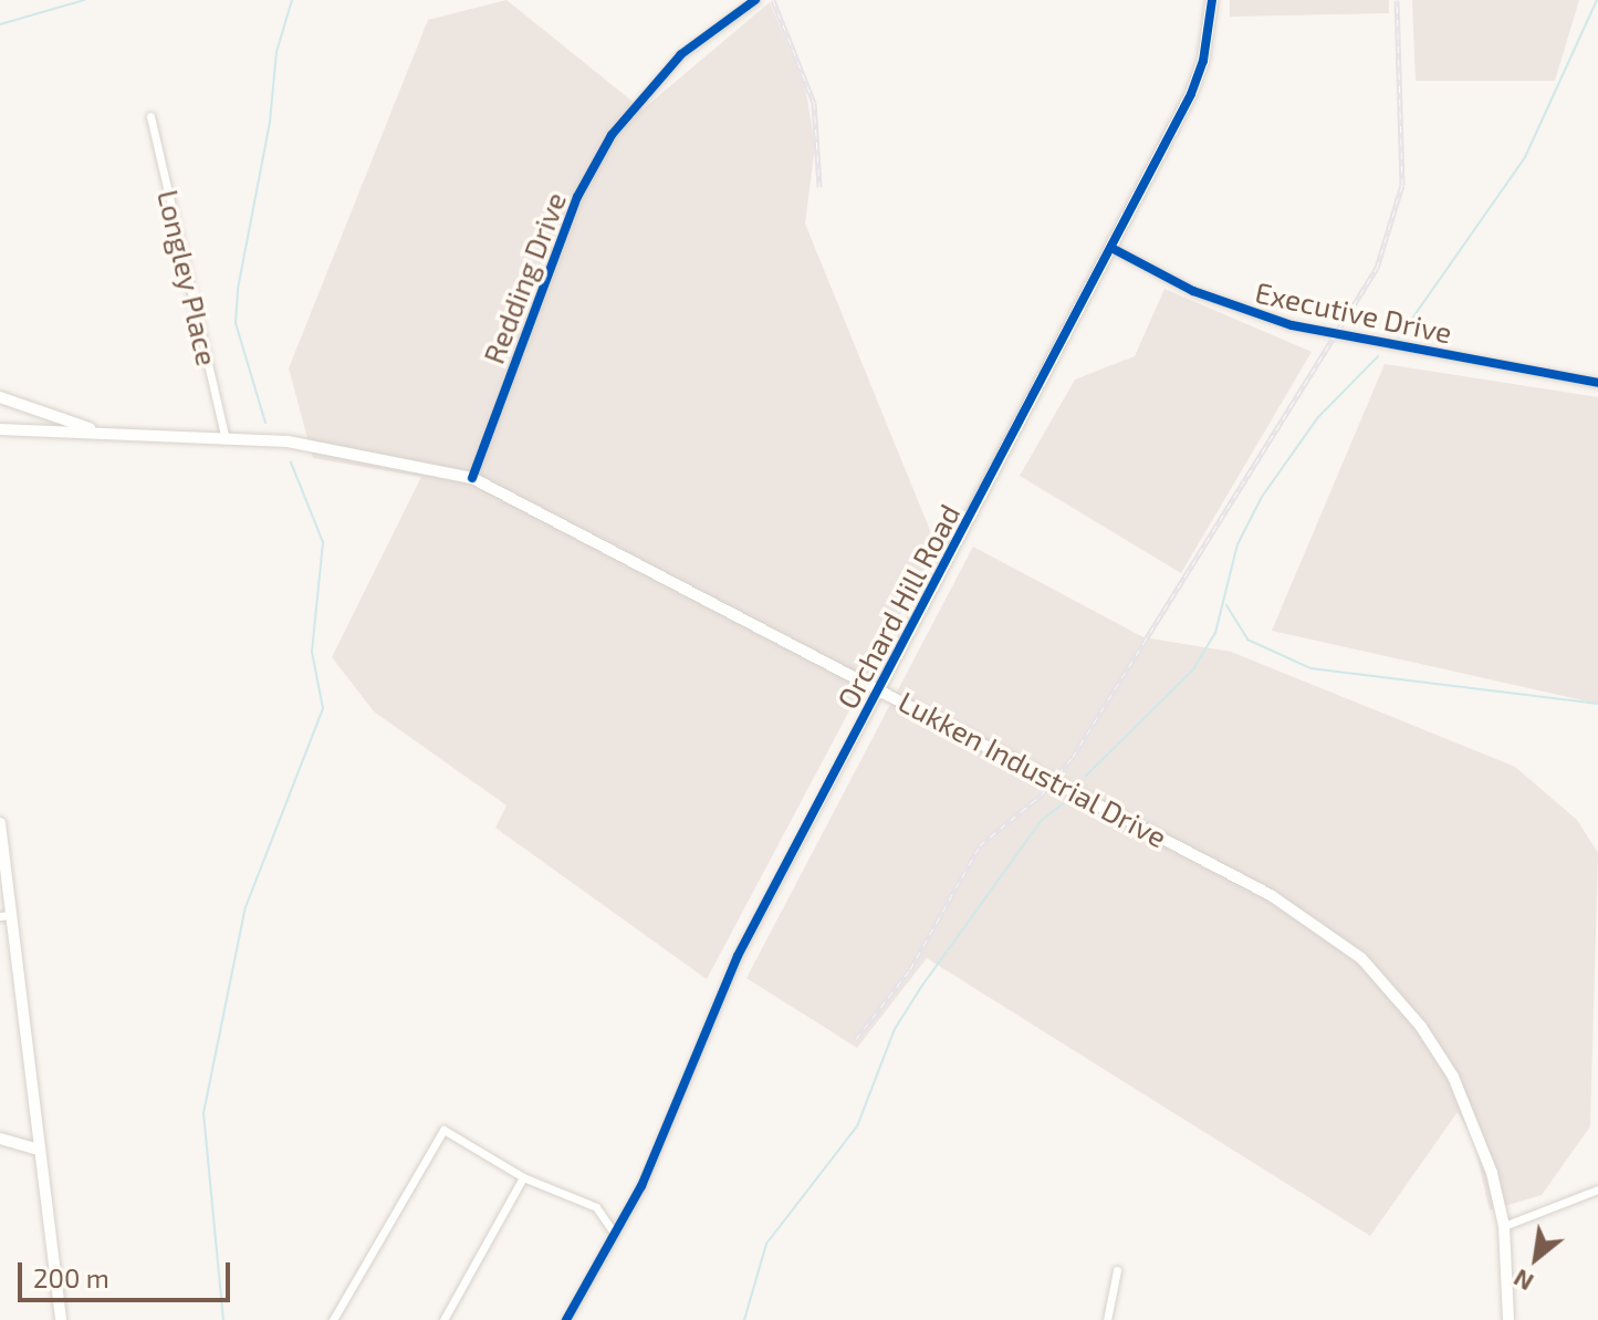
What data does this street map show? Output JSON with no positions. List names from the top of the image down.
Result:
{
  "streets": {
    "main road": ["Orchard Hill Road", "Lukken Industrial Drive"],
    "street": ["Longley Place", "Redding Drive", "Executive Drive"]
  },
  "crossings": [
    ["Longley Place", "Lukken Industrial Drive"],
    ["Redding Drive", "Lukken Industrial Drive"],
    ["Executive Drive", "Orchard Hill Road"],
    ["Orchard Hill Road", "Lukken Industrial Drive"]
  ],
  "scale_bar": "200 m",
  "north": "bottom left"
}
